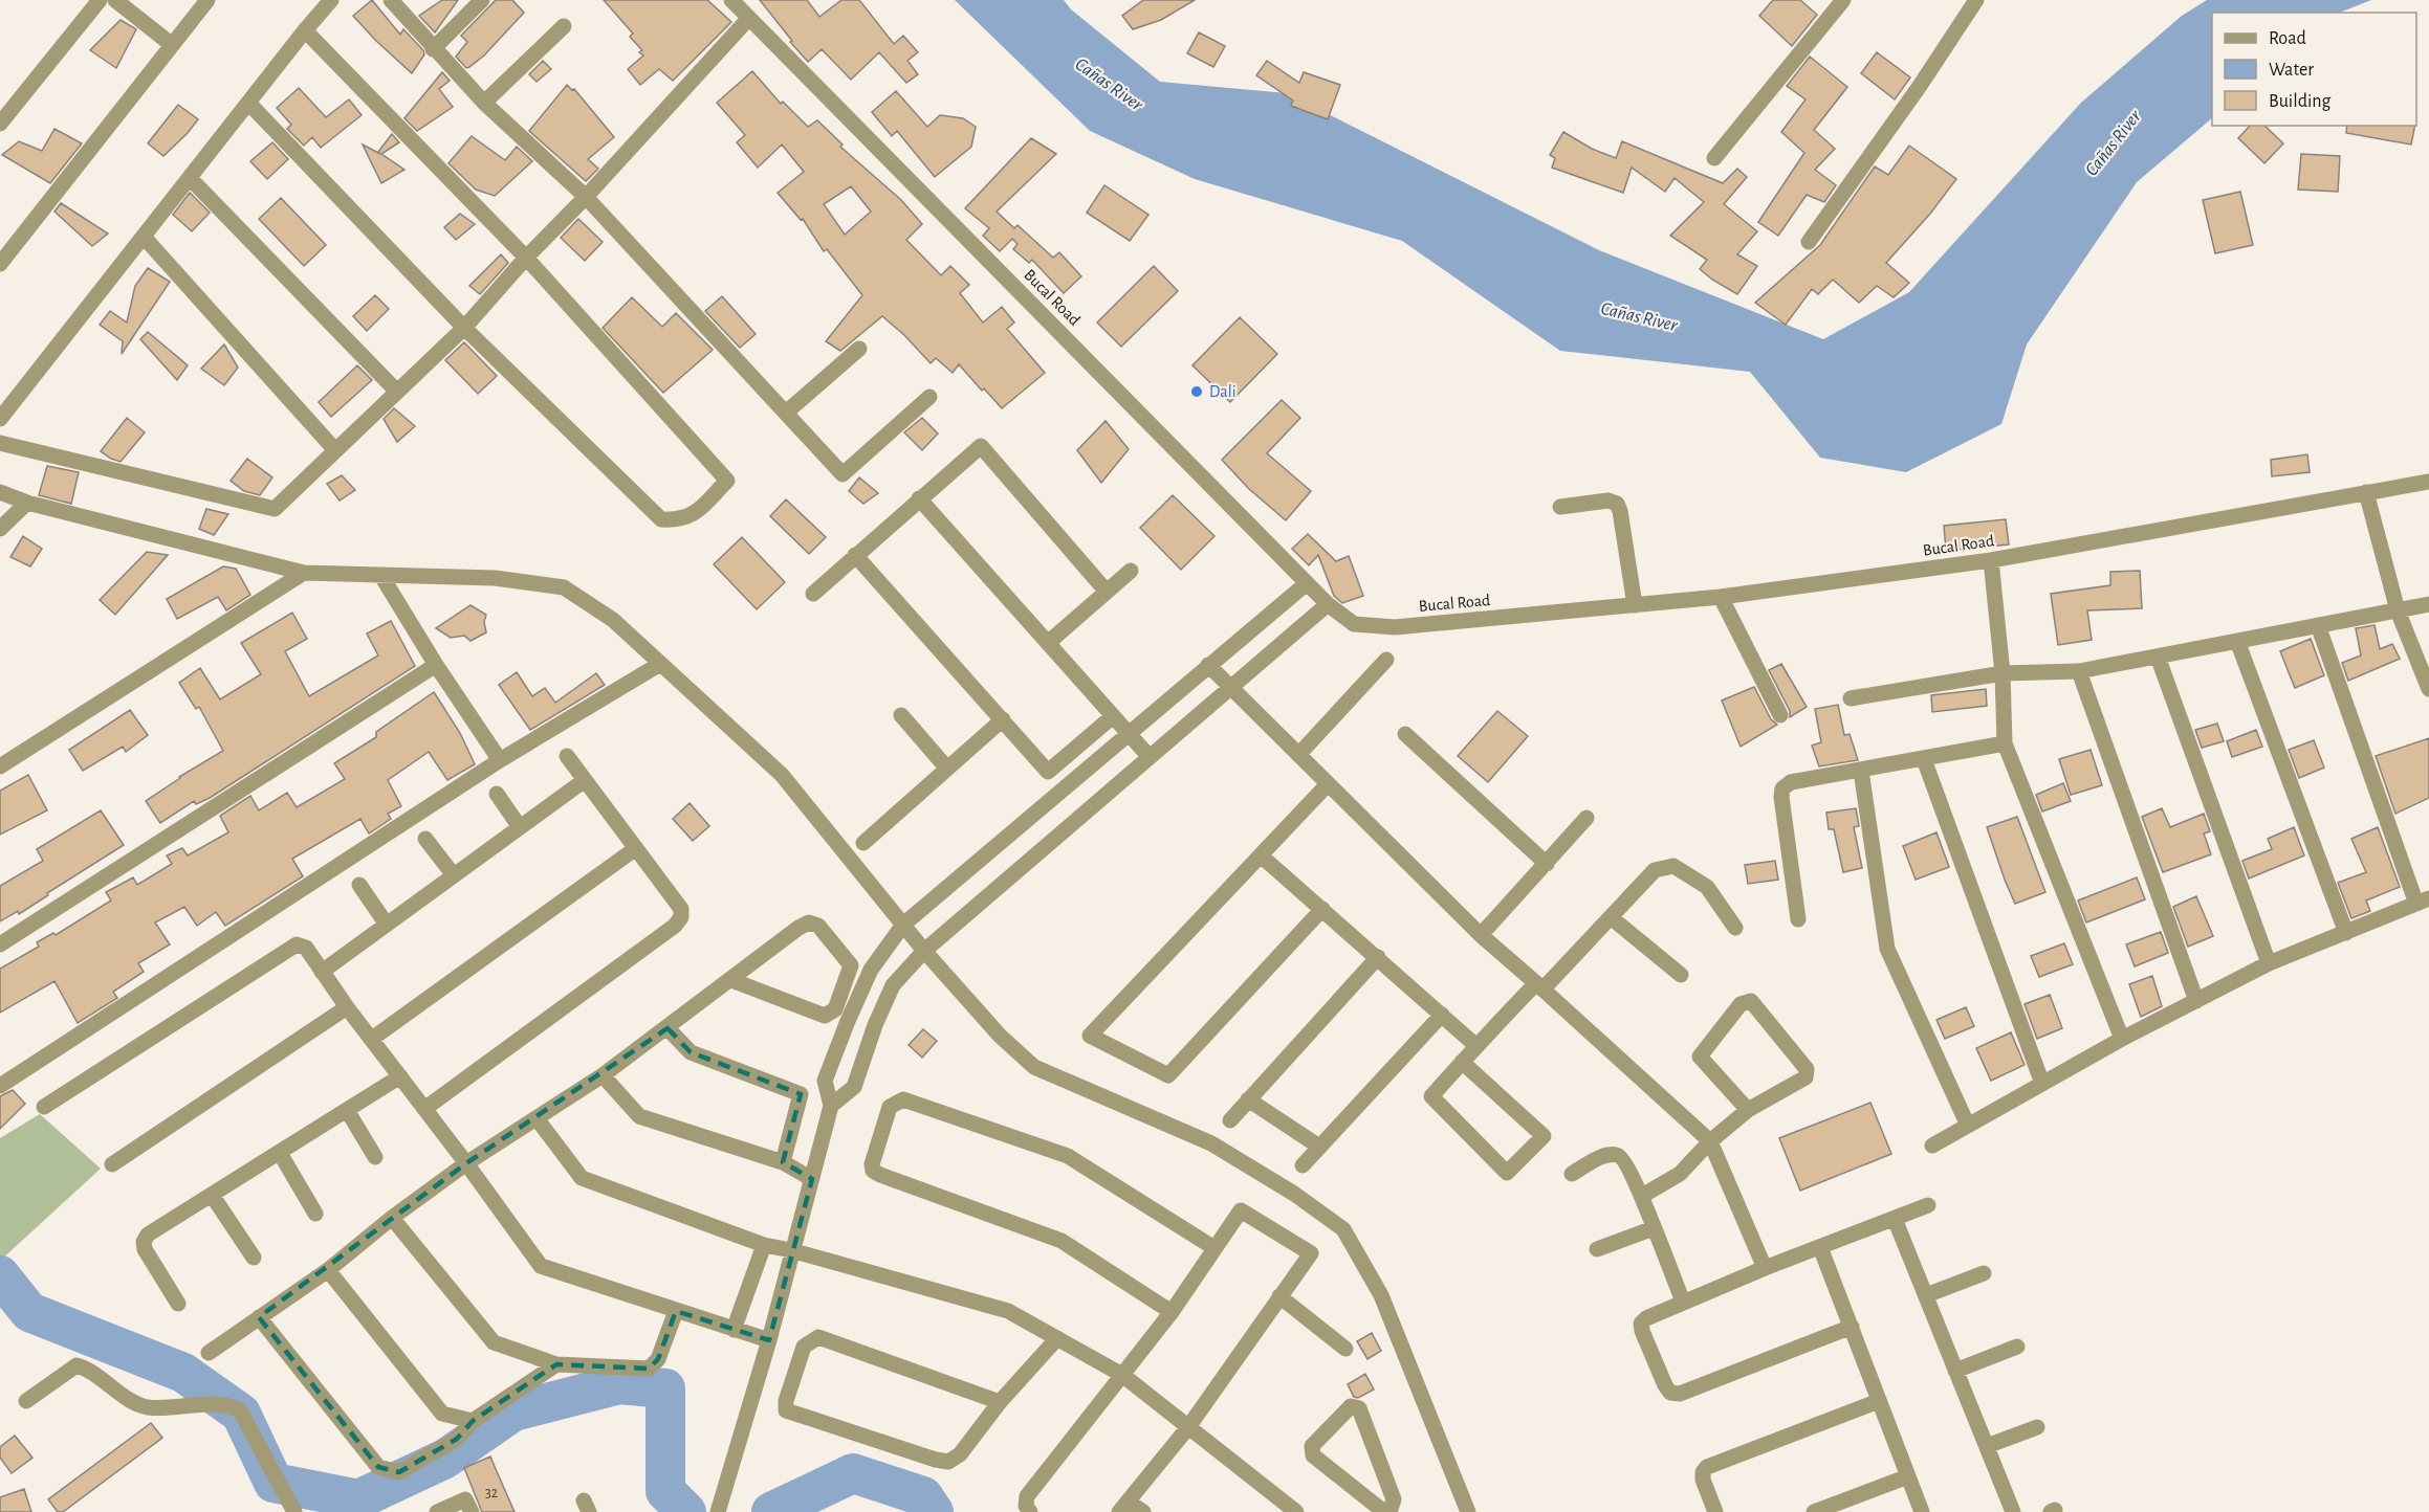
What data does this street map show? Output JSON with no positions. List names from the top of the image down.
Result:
{
  "streets": {
    "street": ["Bucal Road"]
  },
  "water": ["Cañas River"],
  "places": ["Dali"],
  "house_numbers": ["32"],
  "legend": ["Road", "Water", "Building"]
}
